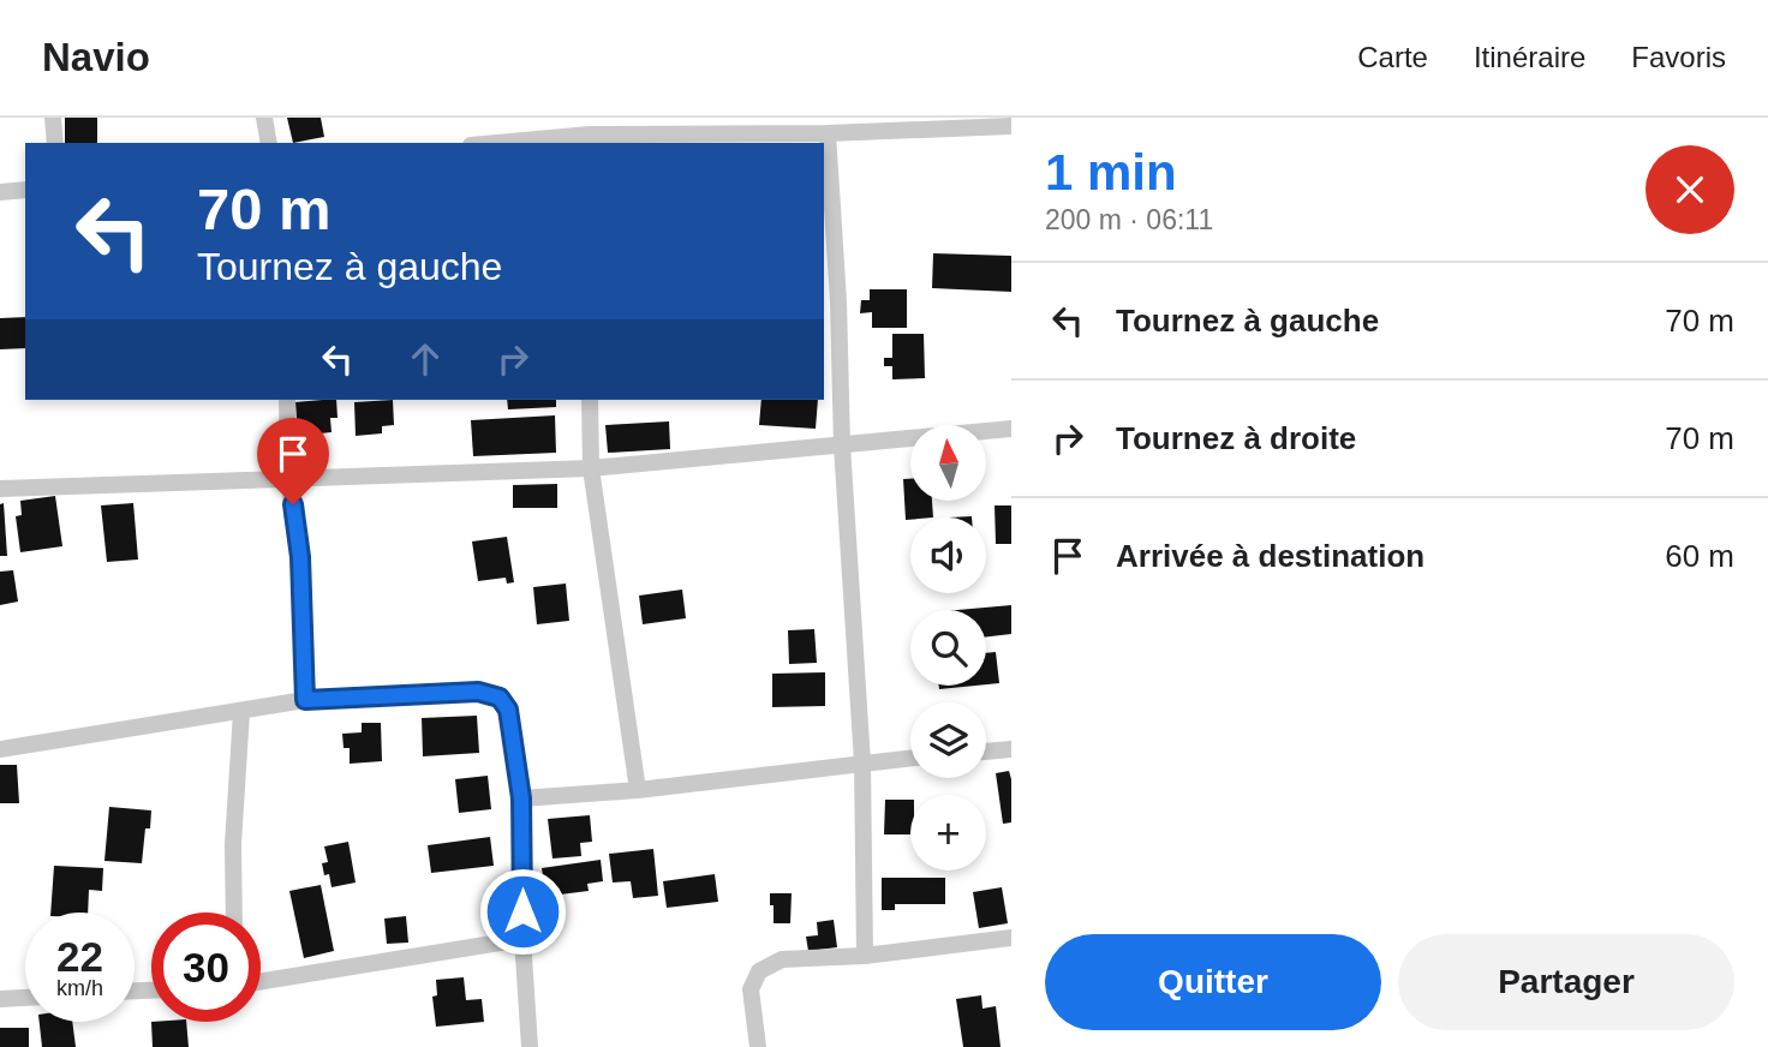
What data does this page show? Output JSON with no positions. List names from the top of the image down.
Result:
{
  "north": "top",
  "page": {
    "header": "Navio",
    "nav": ["Carte", "Itinéraire", "Favoris"],
    "heading": ["1 min", "200 m · 06:11"],
    "turn": ["70 m", "Tournez à gauche"],
    "list": [
      {
        "name": "Tournez à gauche",
        "value": "70 m"
      },
      {
        "name": "Tournez à droite",
        "value": "70 m"
      },
      {
        "name": "Arrivée à destination",
        "value": "60 m"
      }
    ],
    "map_buttons": "+",
    "speed": "22 km/h",
    "limit": "30",
    "buttons": ["Quitter", "Partager"]
  }
}
